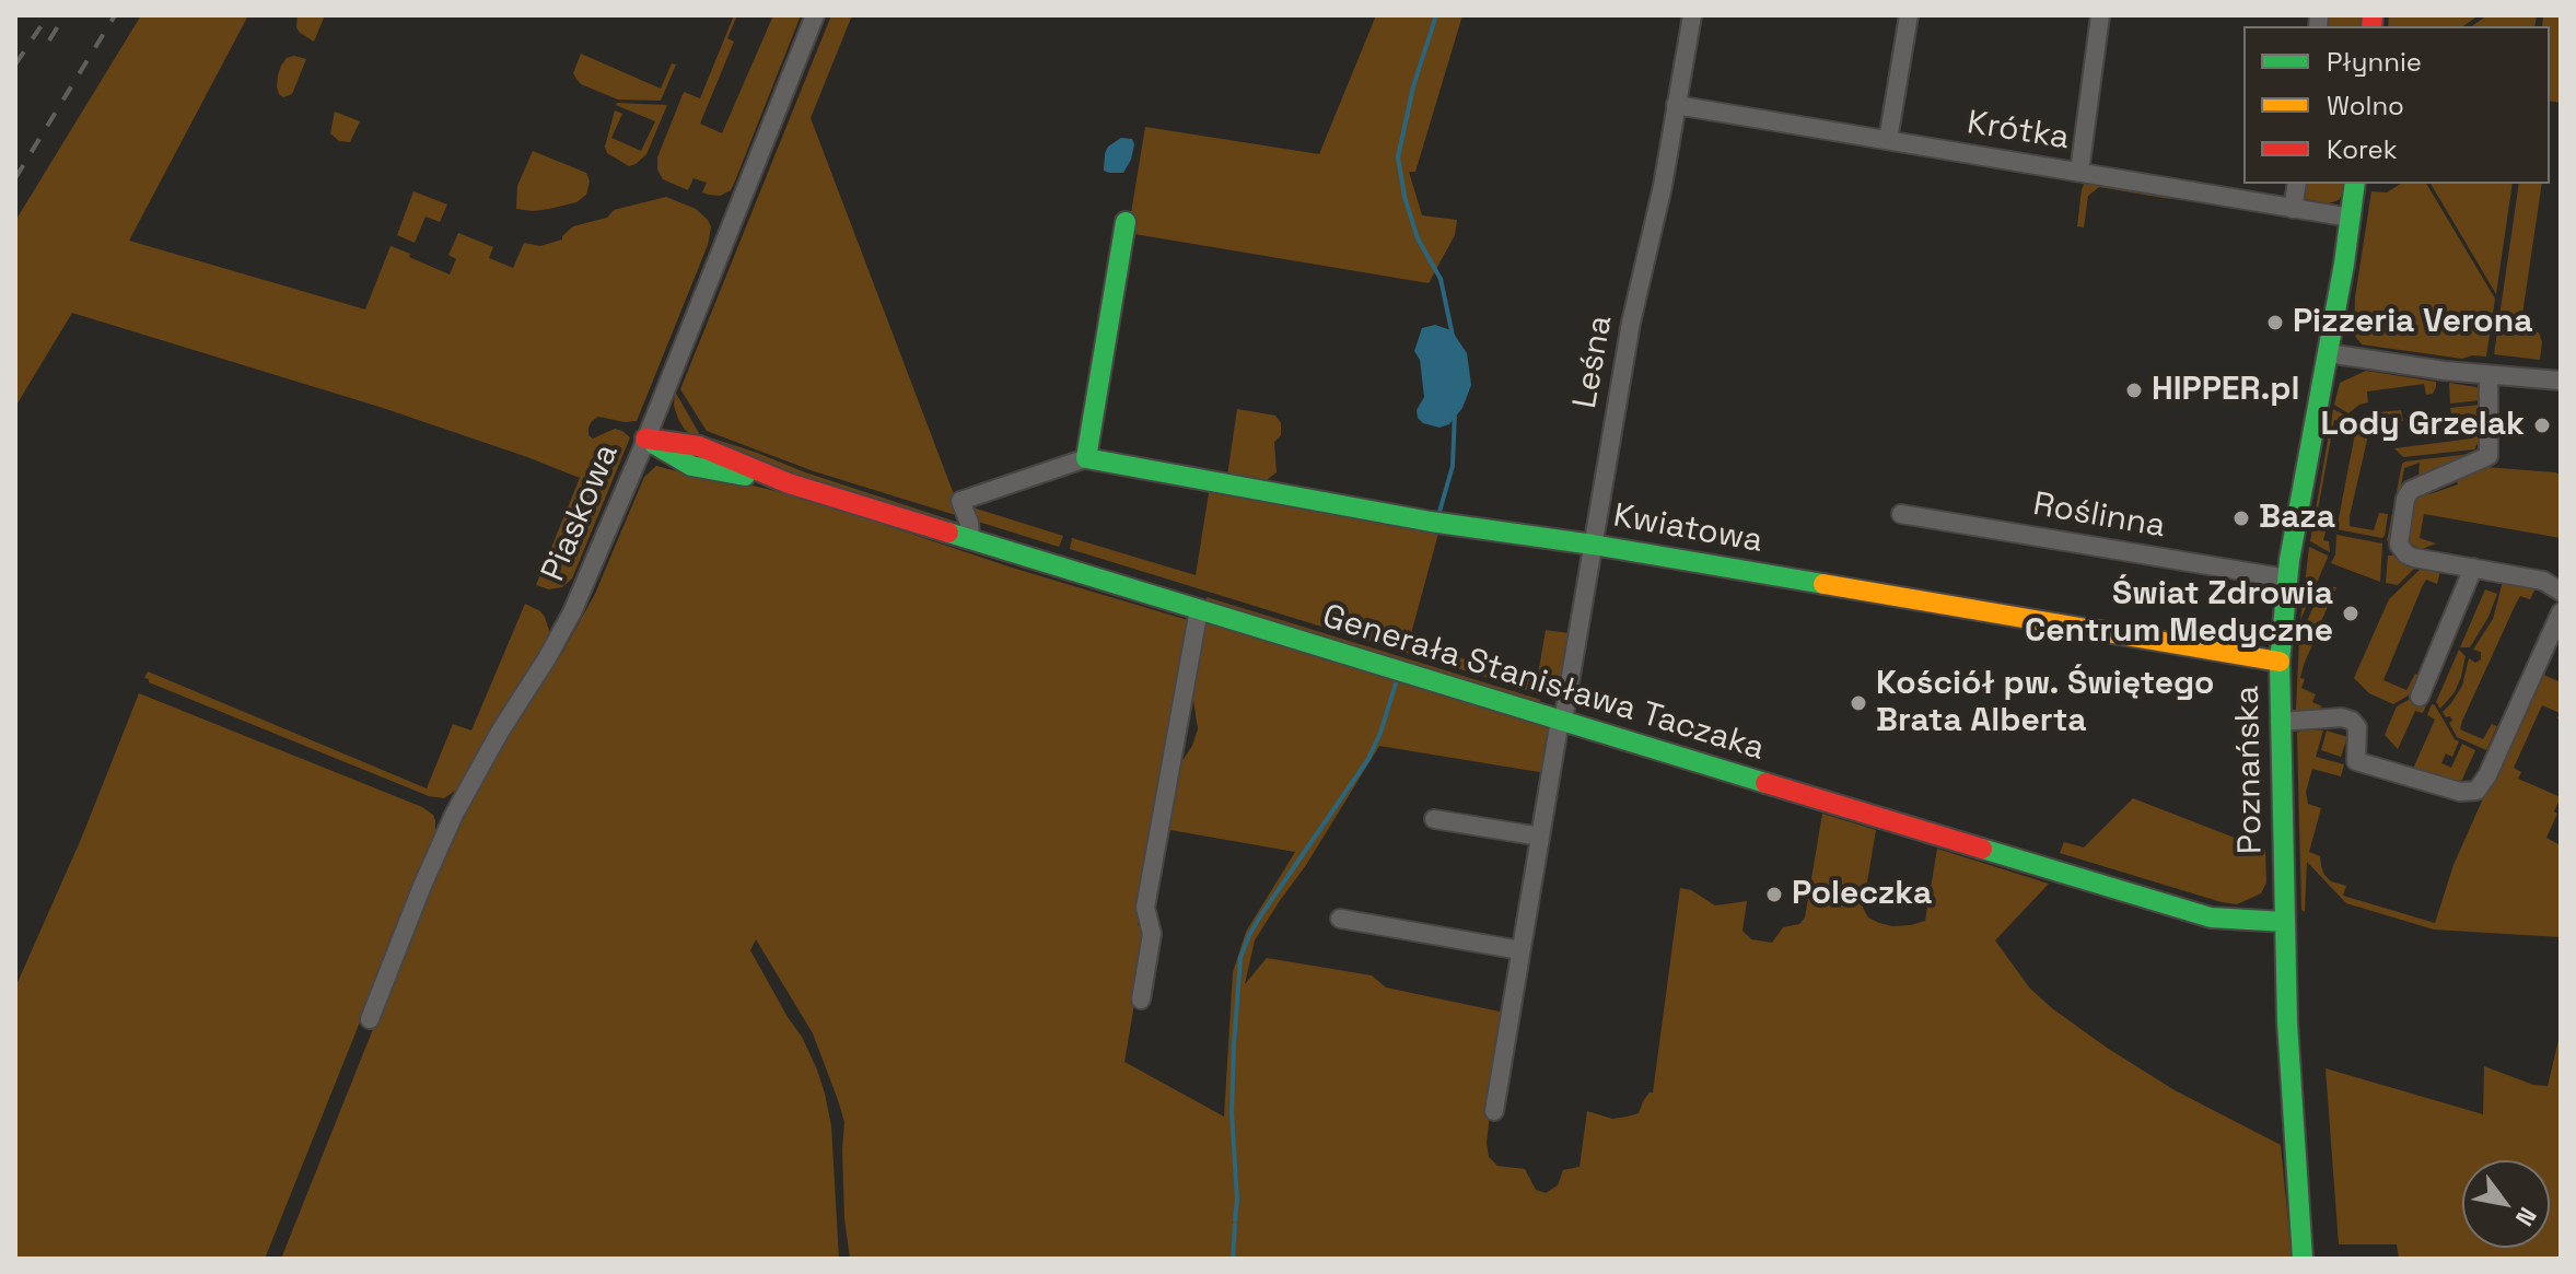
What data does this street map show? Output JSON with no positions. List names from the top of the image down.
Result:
{
  "streets": {
    "street": [
      "Krótka",
      "Leśna",
      "Piaskowa",
      "Roślinna",
      "Kwiatowa",
      "Generała Stanisława Taczaka",
      "Poznańska"
    ]
  },
  "crossings": [
    ["Krótka", "Leśna"],
    ["Krótka", "Poznańska"],
    ["Leśna", "Kwiatowa"],
    ["Leśna", "Generała Stanisława Taczaka"],
    ["Piaskowa", "Generała Stanisława Taczaka"],
    ["Roślinna", "Poznańska"],
    ["Kwiatowa", "Generała Stanisława Taczaka"],
    ["Kwiatowa", "Poznańska"],
    ["Generała Stanisława Taczaka", "Poznańska"]
  ],
  "places": [
    "Pizzeria Verona",
    "HIPPER.pl",
    "Lody Grzelak",
    "Baza",
    "Świat Zdrowia Centrum Medyczne",
    "Kościół pw. Świętego Brata Alberta",
    "Poleczka"
  ],
  "legend": ["Płynnie", "Wolno", "Korek"],
  "north": "bottom right"
}
